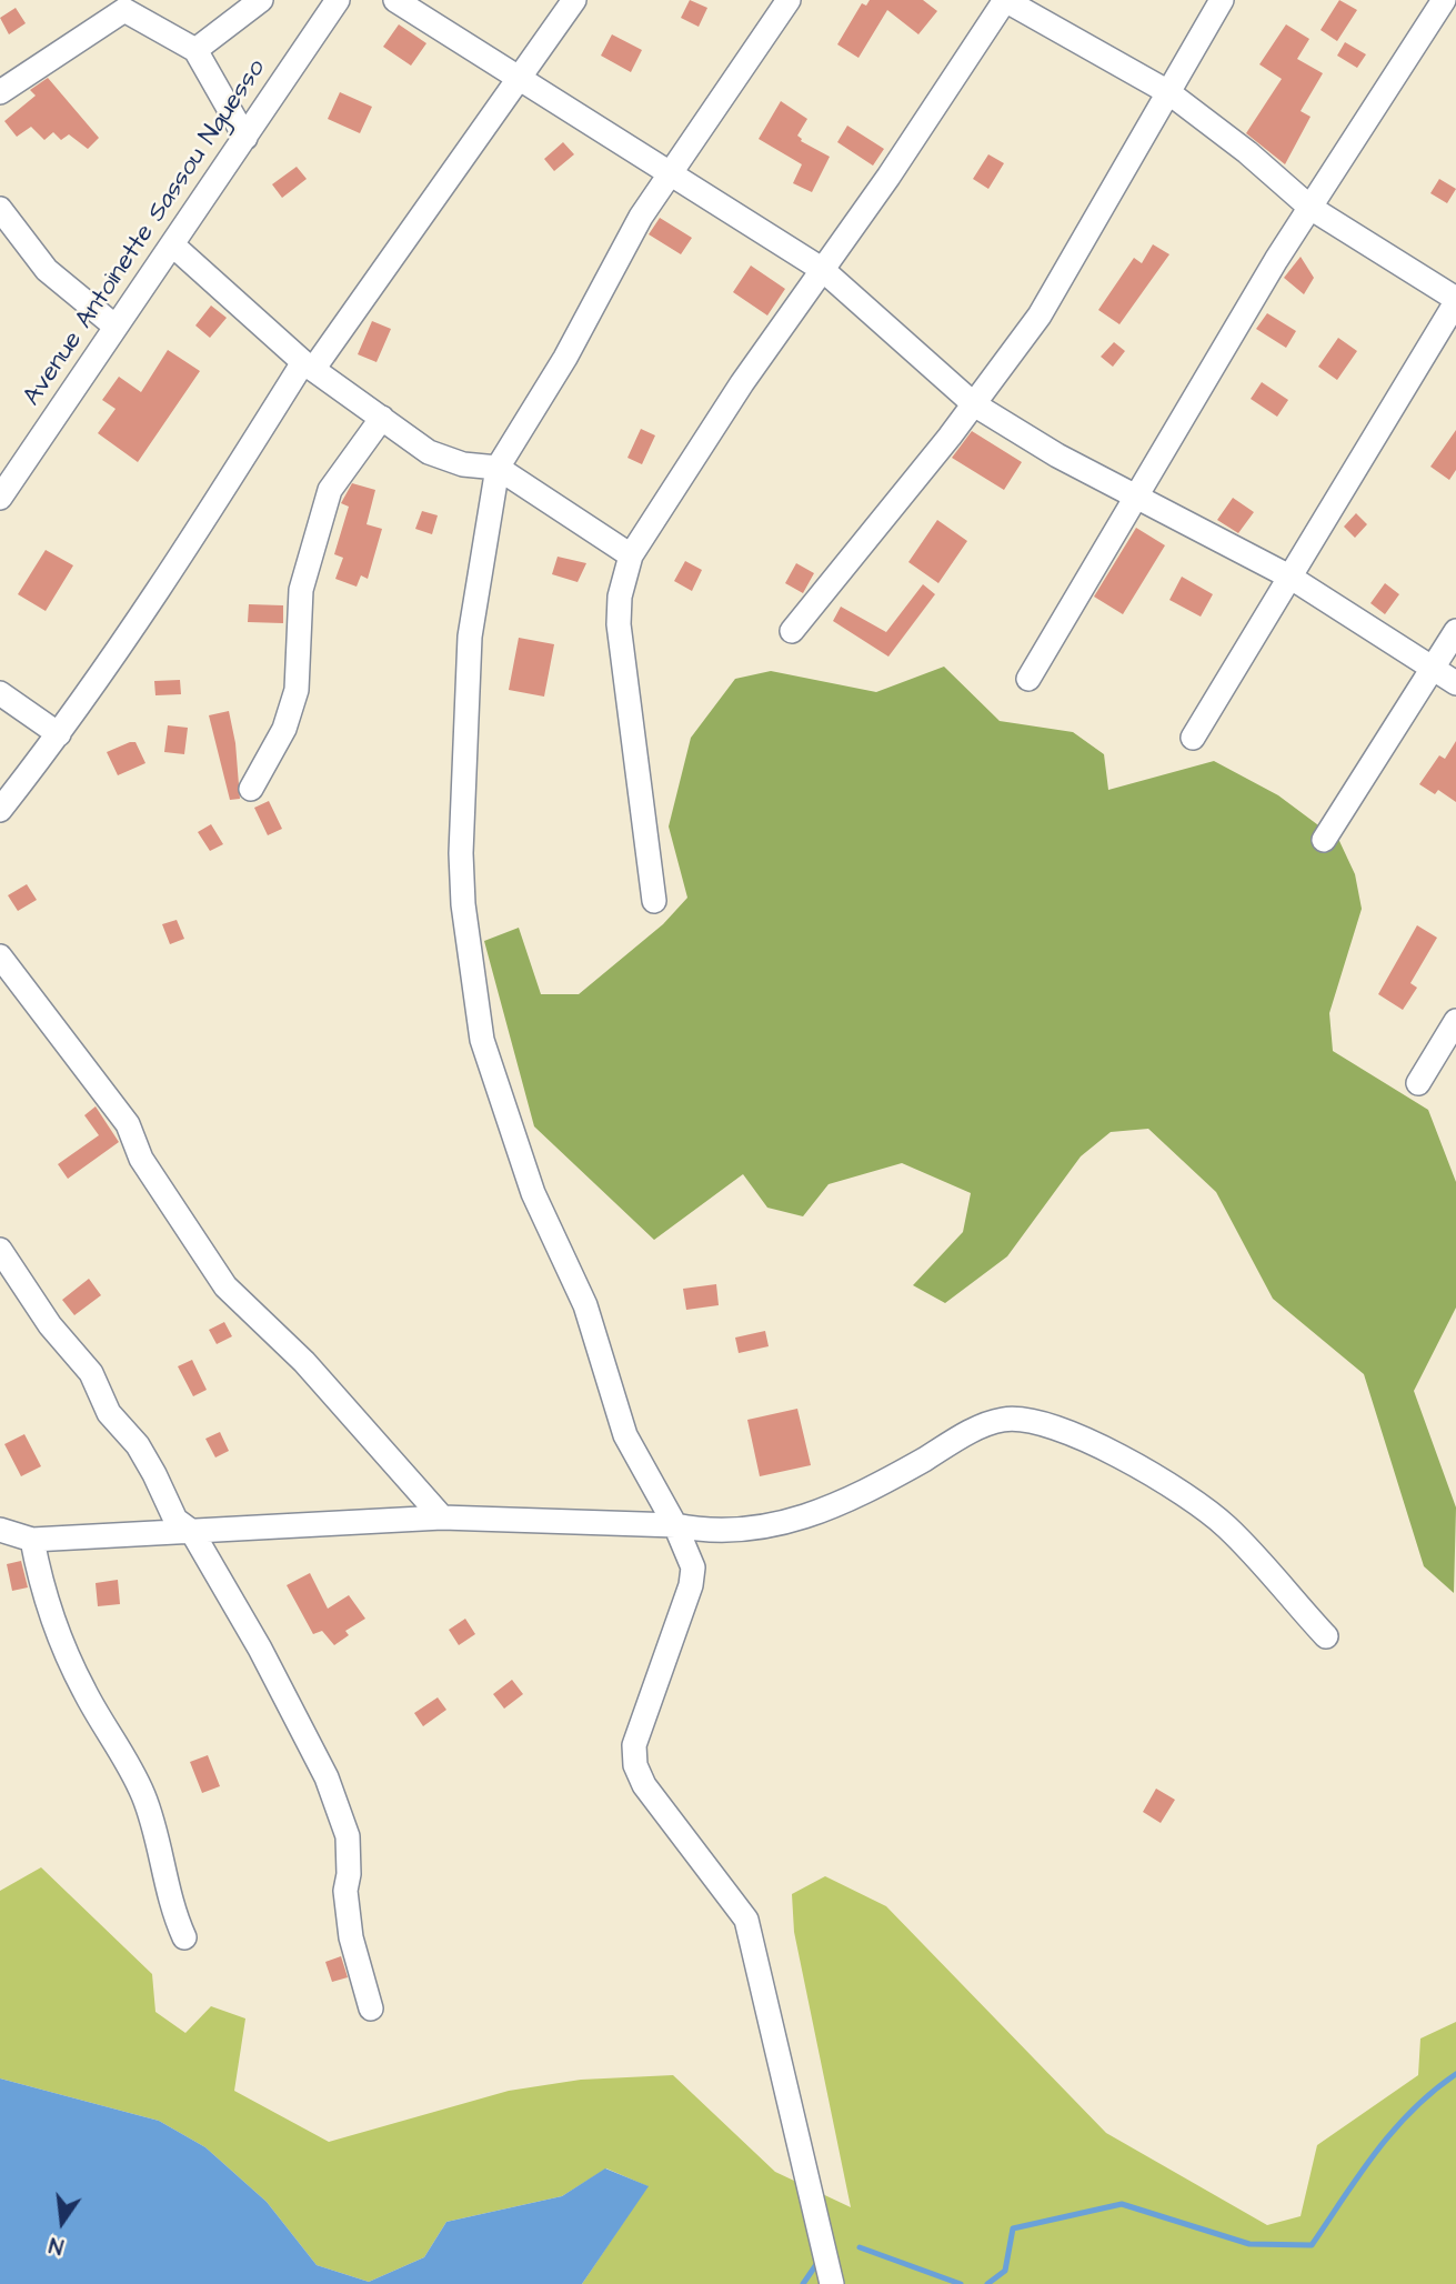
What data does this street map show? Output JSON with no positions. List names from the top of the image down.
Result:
{
  "streets": {
    "street": ["Avenue Antoinette Sassou Nguesso"]
  },
  "north": "bottom"
}
